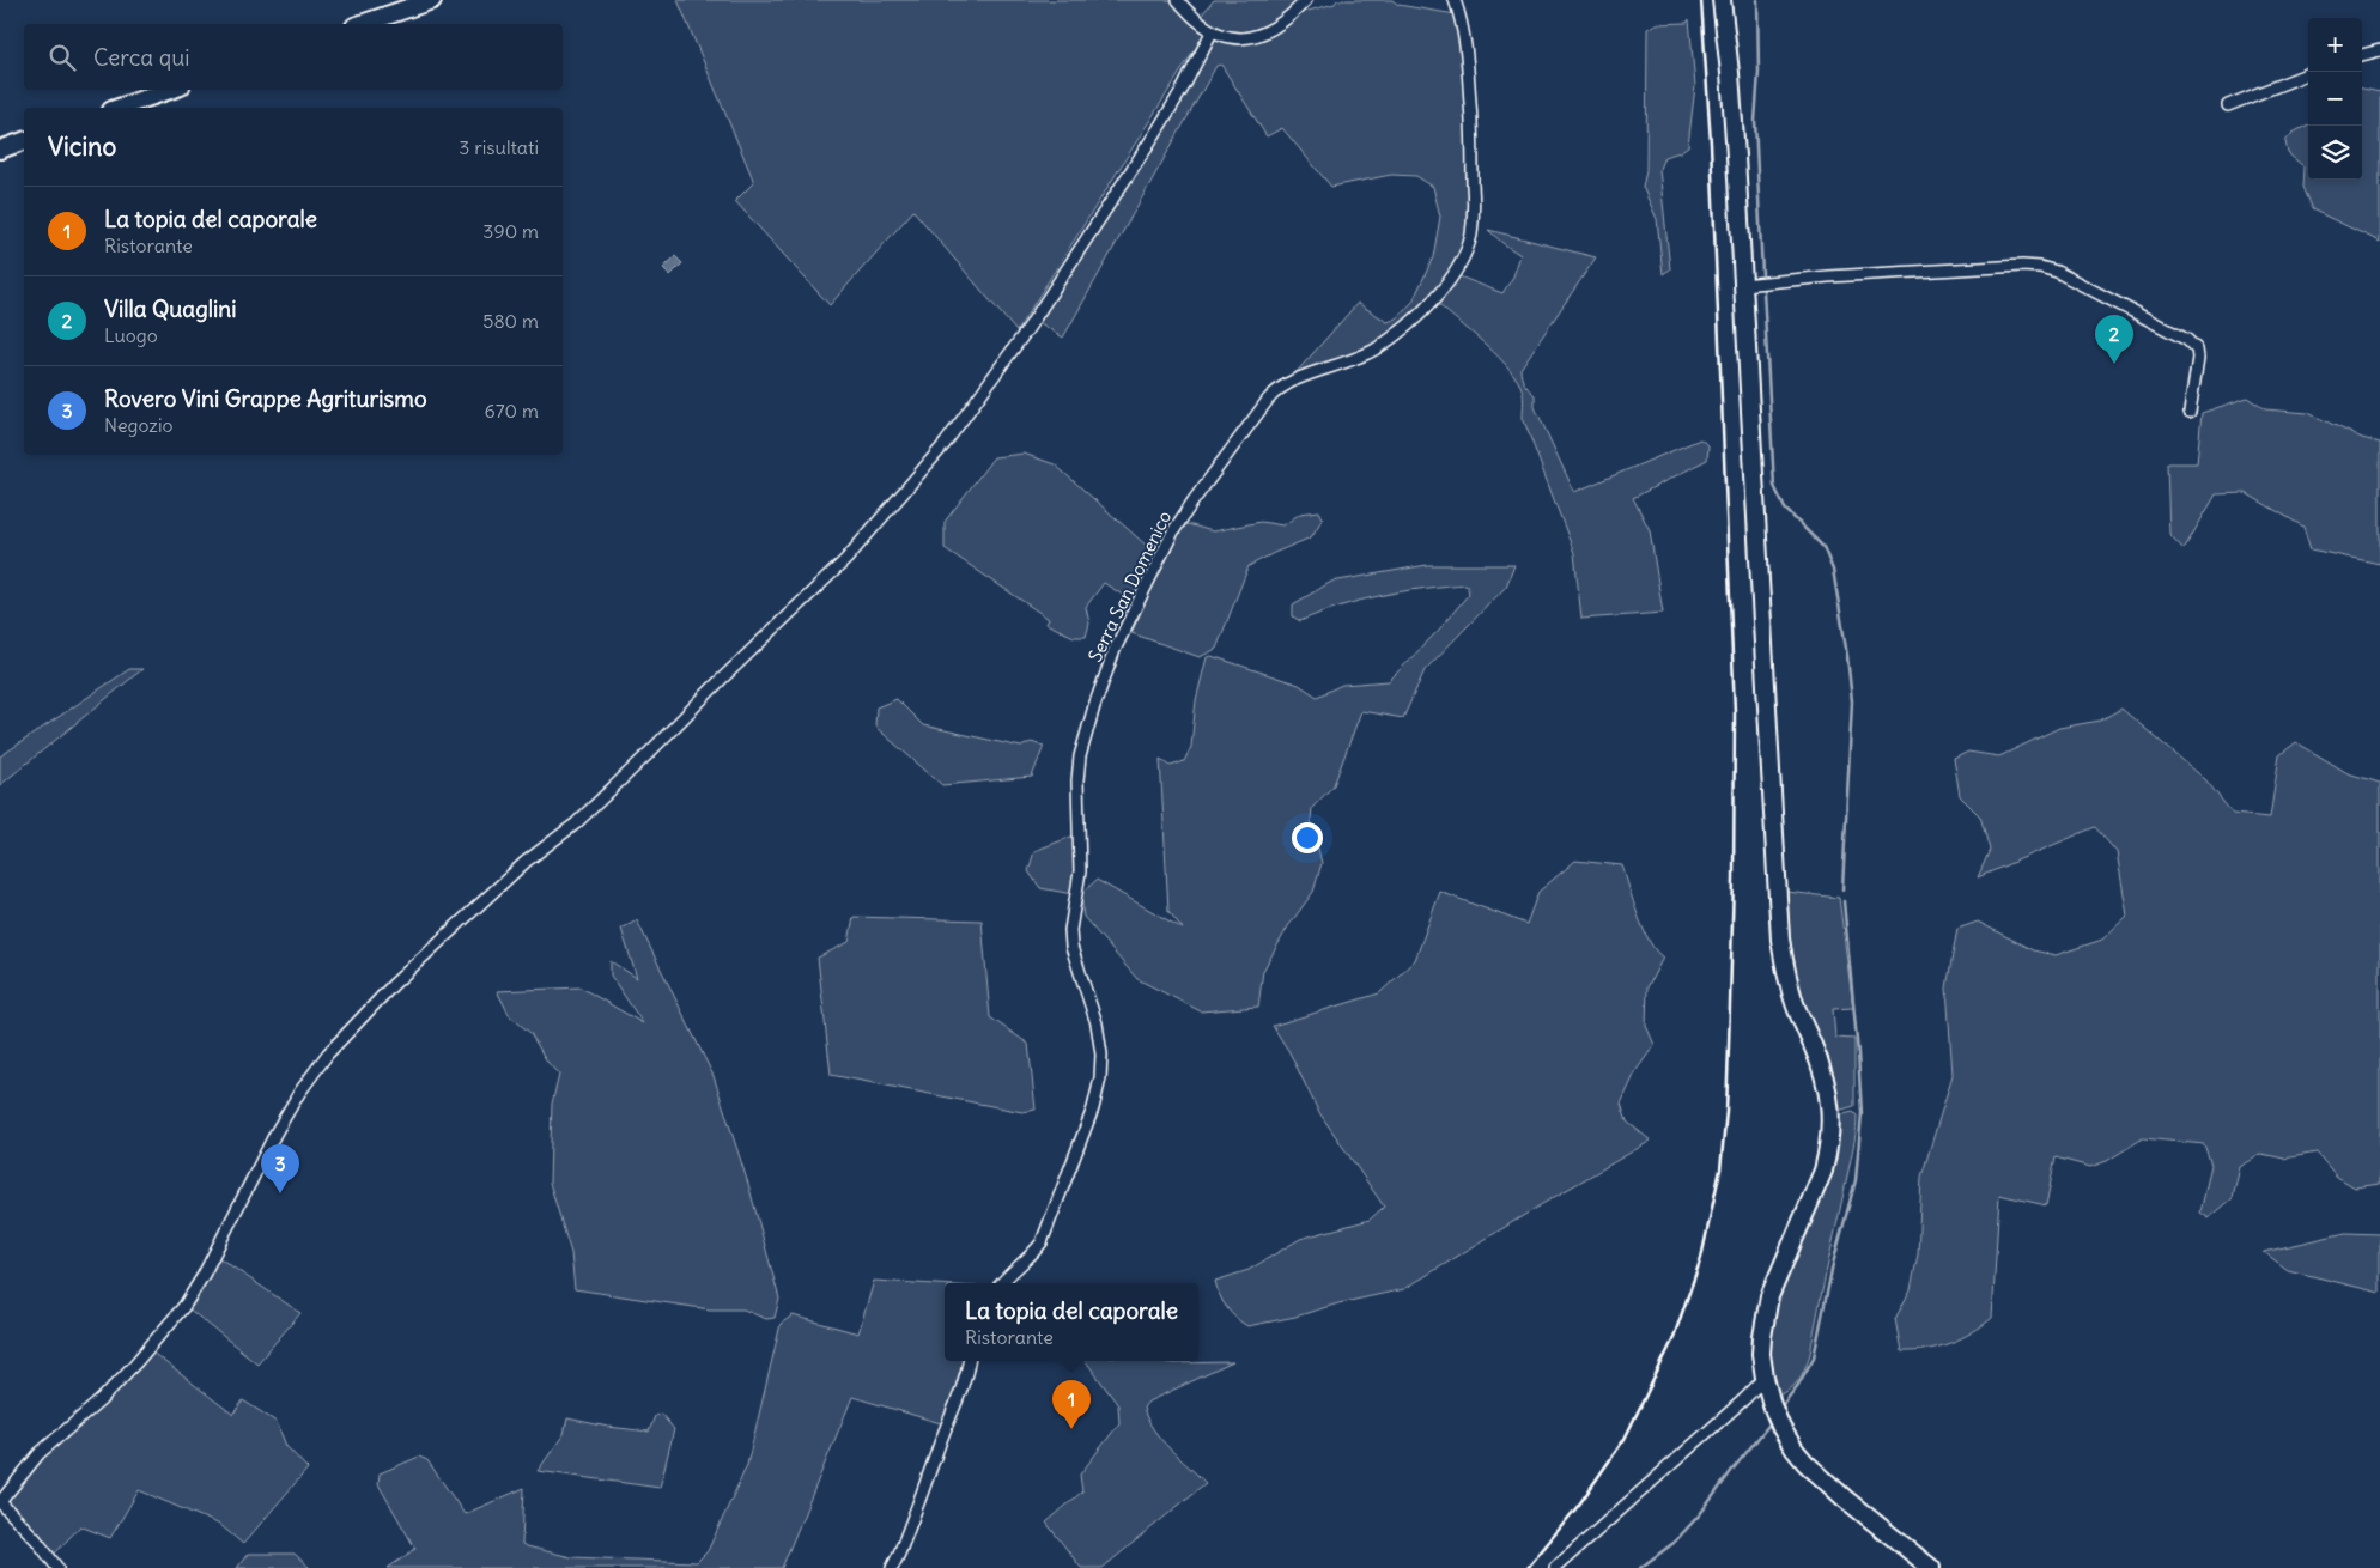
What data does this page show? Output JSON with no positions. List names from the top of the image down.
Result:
{
  "streets": {
    "street": ["Serra San Domenico"]
  },
  "page": {
    "map_buttons": ["+", "−"],
    "search": "Cerca qui",
    "heading": ["Vicino", "3 risultati"],
    "list": [
      {
        "mark": "1",
        "name": "La topia del caporale",
        "note": "Ristorante",
        "value": "390 m"
      },
      {
        "mark": "2",
        "name": "Villa Quaglini",
        "note": "Luogo",
        "value": "580 m"
      },
      {
        "mark": "3",
        "name": "Rovero Vini Grappe Agriturismo",
        "note": "Negozio",
        "value": "670 m"
      }
    ],
    "pins": ["2", "3", "1"],
    "popup": ["La topia del caporale", "Ristorante"]
  }
}
